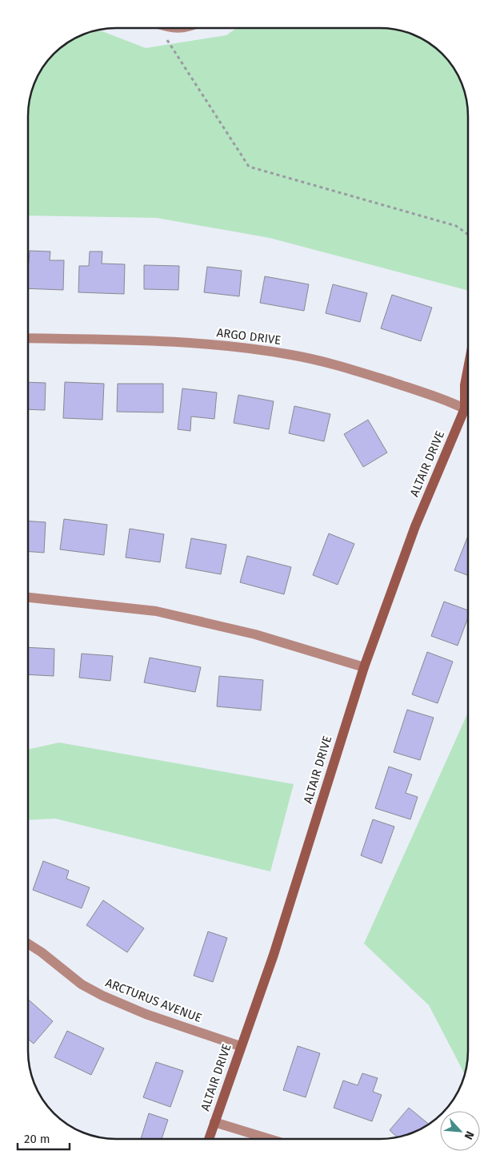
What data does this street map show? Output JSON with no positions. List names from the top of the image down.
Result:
{
  "streets": {
    "street": ["ARGO DRIVE", "ALTAIR DRIVE", "ARCTURUS AVENUE"]
  },
  "crossings": [
    ["ALTAIR DRIVE", "ARCTURUS AVENUE"]
  ],
  "scale_bar": "20 m",
  "north": "bottom right"
}
